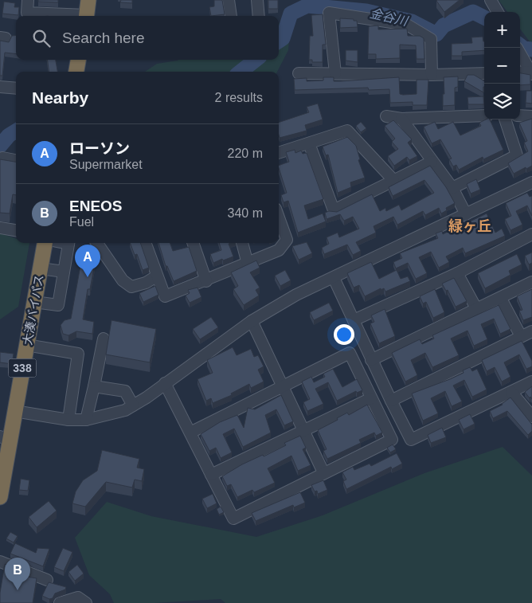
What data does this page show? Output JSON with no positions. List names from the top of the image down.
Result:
{
  "streets": {
    "highway": ["大湊バイパス", "338"]
  },
  "districts": ["緑ヶ丘"],
  "water": ["金谷川"],
  "page": {
    "map_buttons": ["+", "−"],
    "search": "Search here",
    "heading": ["Nearby", "2 results"],
    "list": [
      {
        "mark": "A",
        "name": "ローソン",
        "note": "Supermarket",
        "value": "220 m"
      },
      {
        "mark": "B",
        "name": "ENEOS",
        "note": "Fuel",
        "value": "340 m"
      }
    ],
    "pins": ["A", "B"]
  }
}
